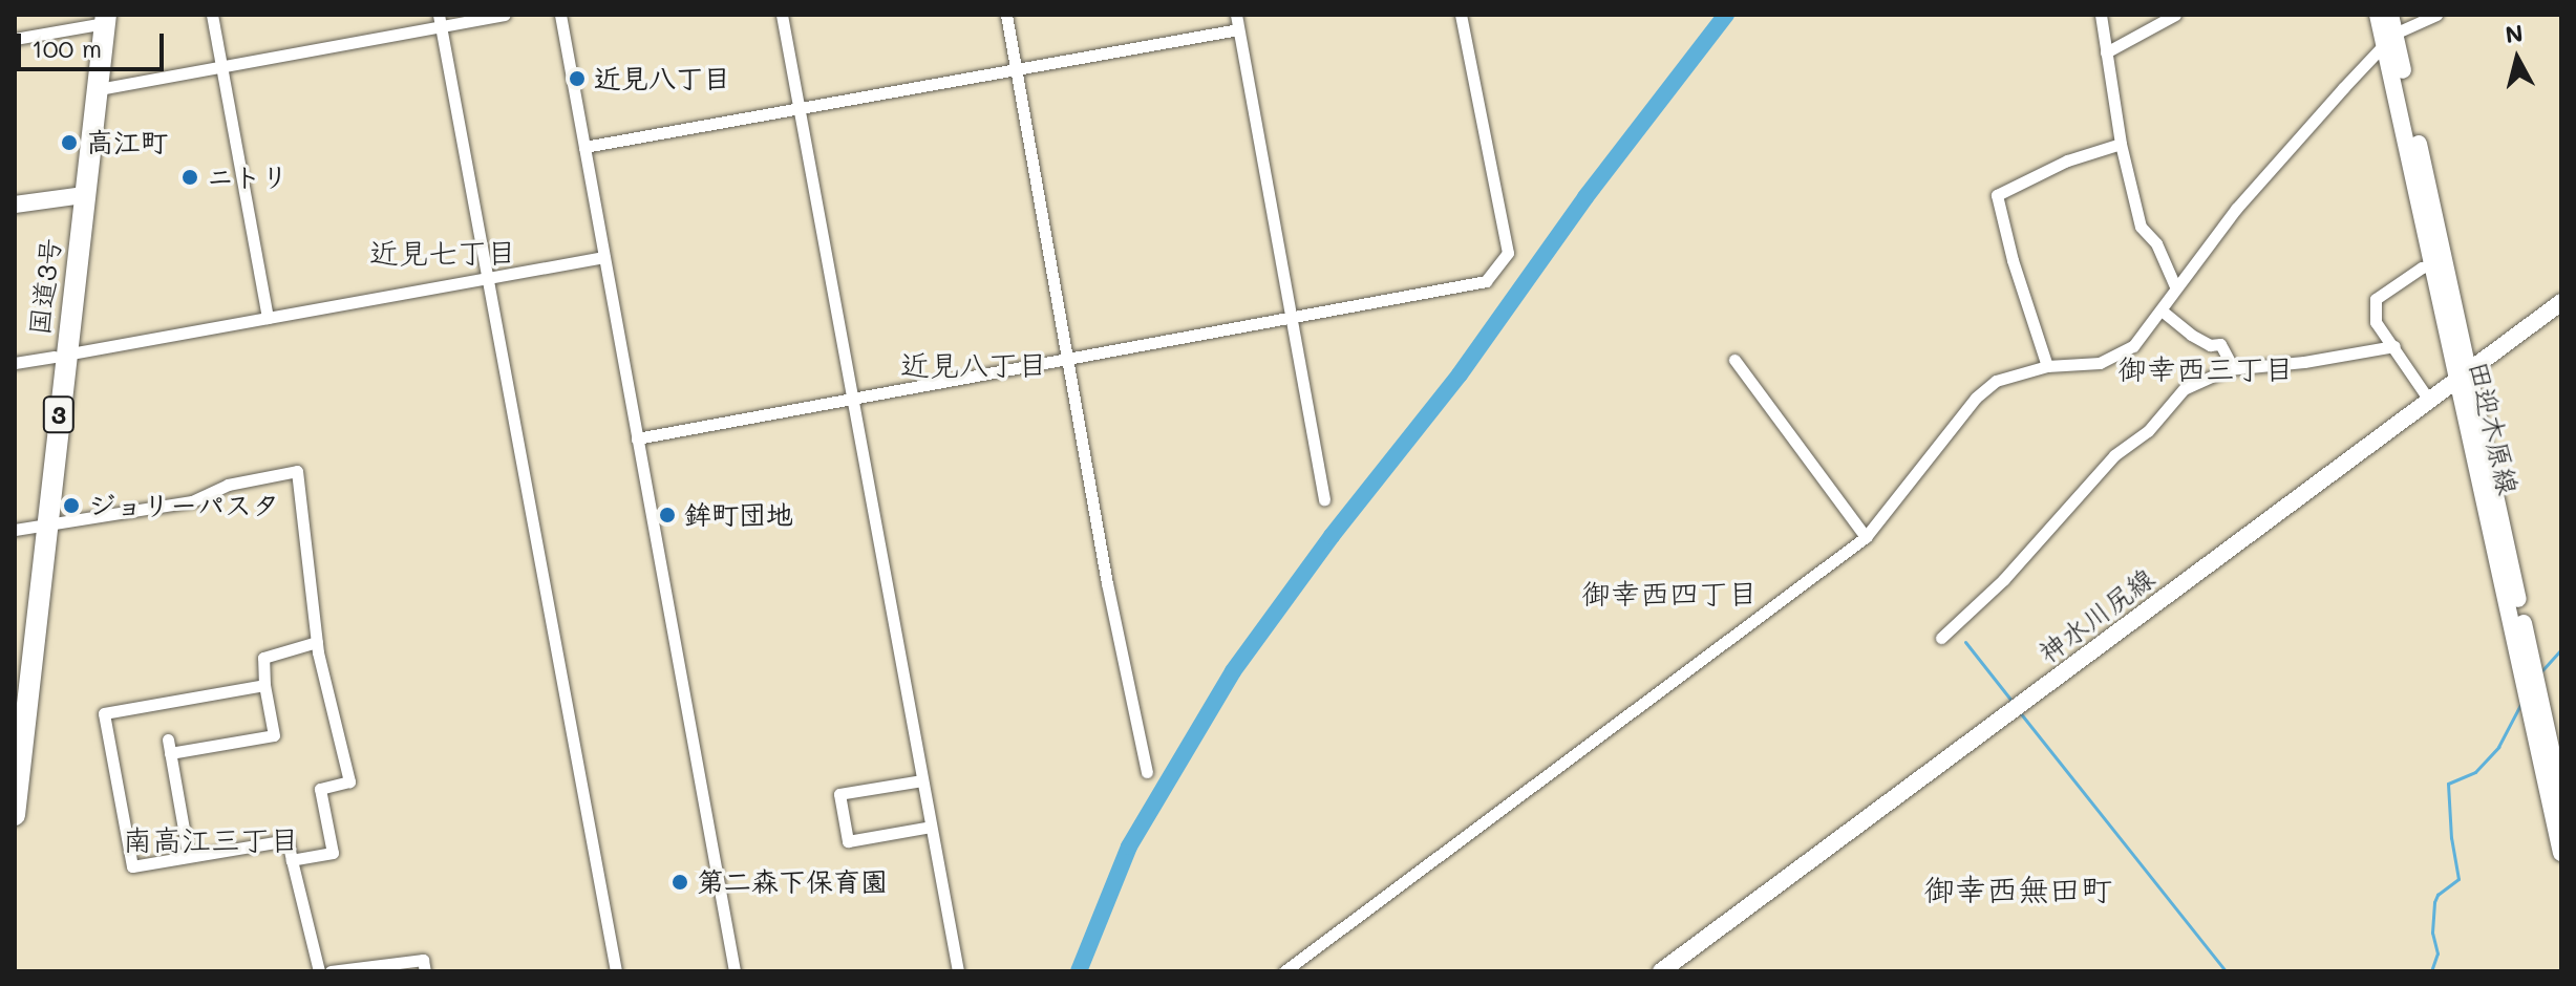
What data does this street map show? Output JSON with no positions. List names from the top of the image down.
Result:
{
  "streets": {
    "highway": ["国道3号", "3"],
    "main road": ["田迎木原線", "神水川尻線"]
  },
  "crossings": [
    ["田迎木原線", "神水川尻線"]
  ],
  "districts": [
    "近見七丁目",
    "近見八丁目",
    "御幸西三丁目",
    "御幸西四丁目",
    "南高江三丁目",
    "御幸西無田町"
  ],
  "places": [
    "近見八丁目",
    "高江町",
    "ニトリ",
    "ジョリーパスタ",
    "鉾町団地",
    "第二森下保育園"
  ],
  "scale_bar": "100 m",
  "north": "top"
}
